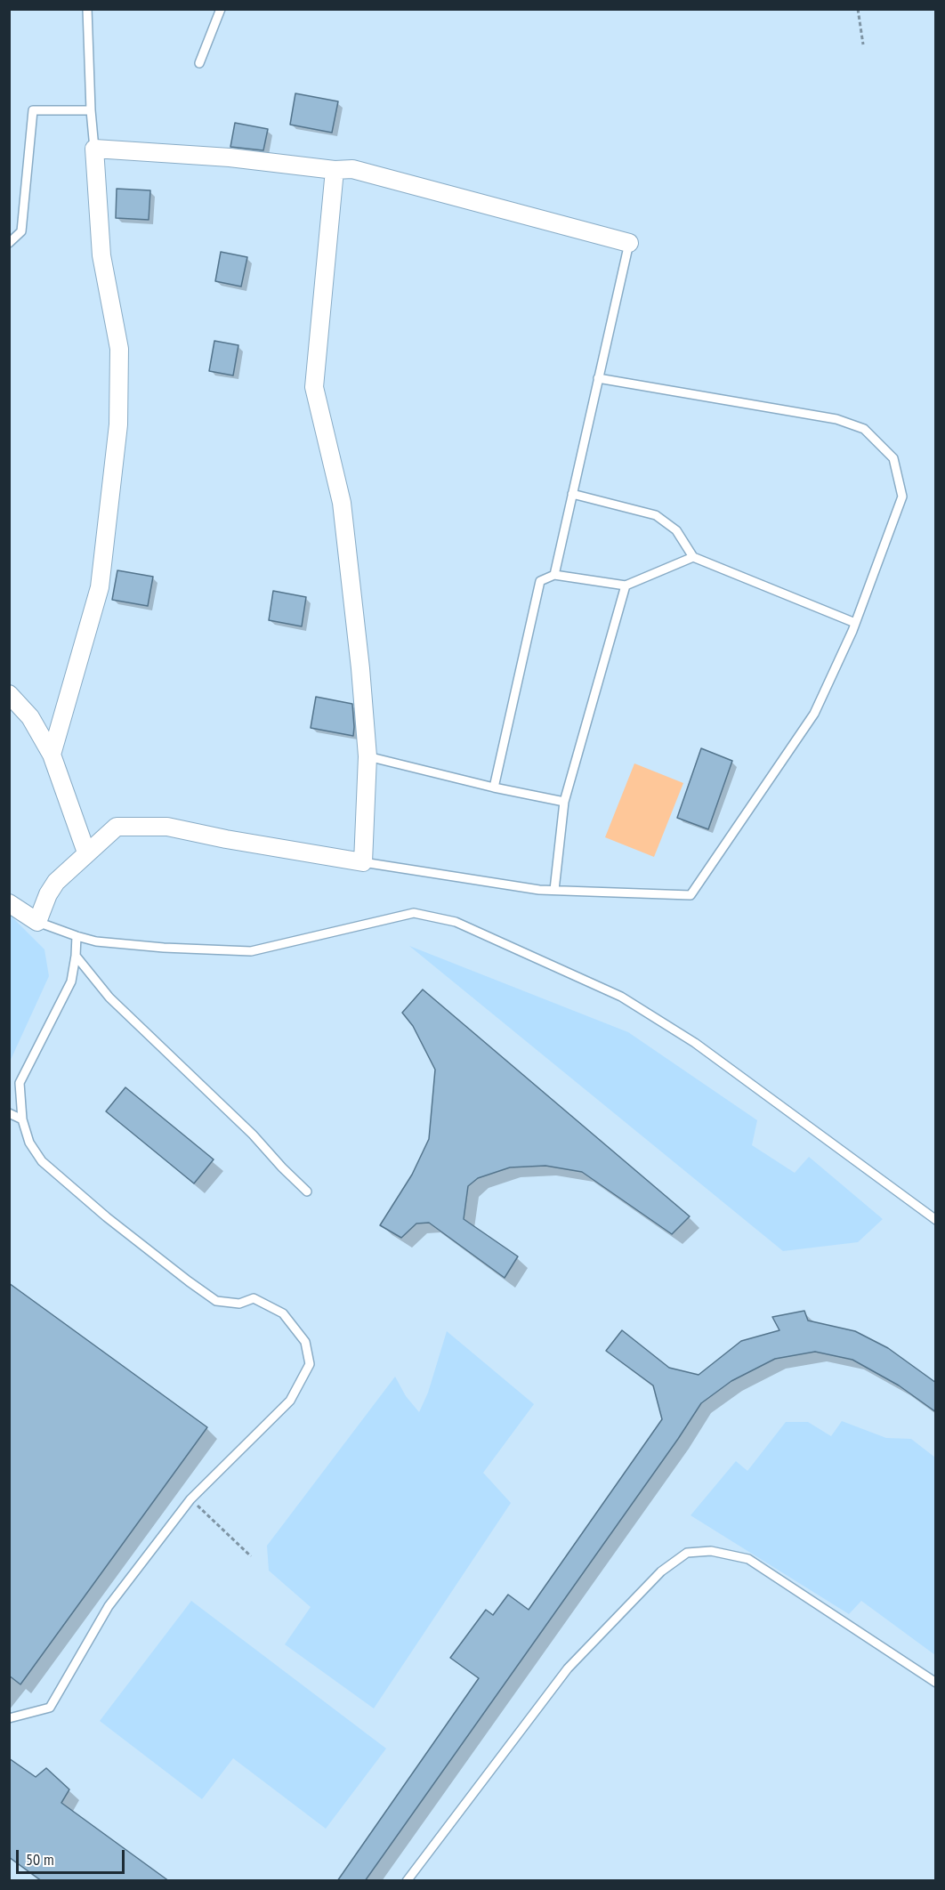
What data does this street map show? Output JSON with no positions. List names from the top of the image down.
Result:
{
  "scale_bar": "50 m"
}
